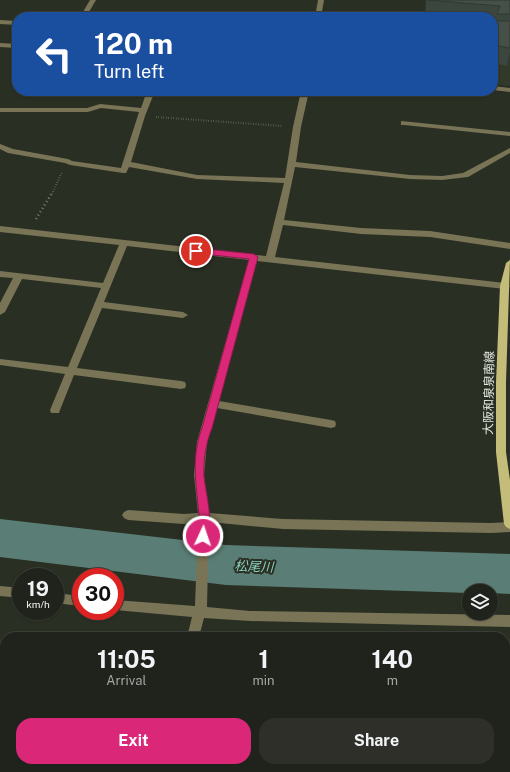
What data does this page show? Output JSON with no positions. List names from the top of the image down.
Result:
{
  "streets": {
    "main road": ["大阪和泉泉南線"]
  },
  "water": ["松尾川"],
  "page": {
    "turn": ["120 m", "Turn left"],
    "speed": "19 km/h",
    "limit": "30",
    "eta": [
      "11:05",
      "Arrival",
      "1",
      "min",
      "140",
      "m"
    ],
    "buttons": ["Exit", "Share"]
  }
}
